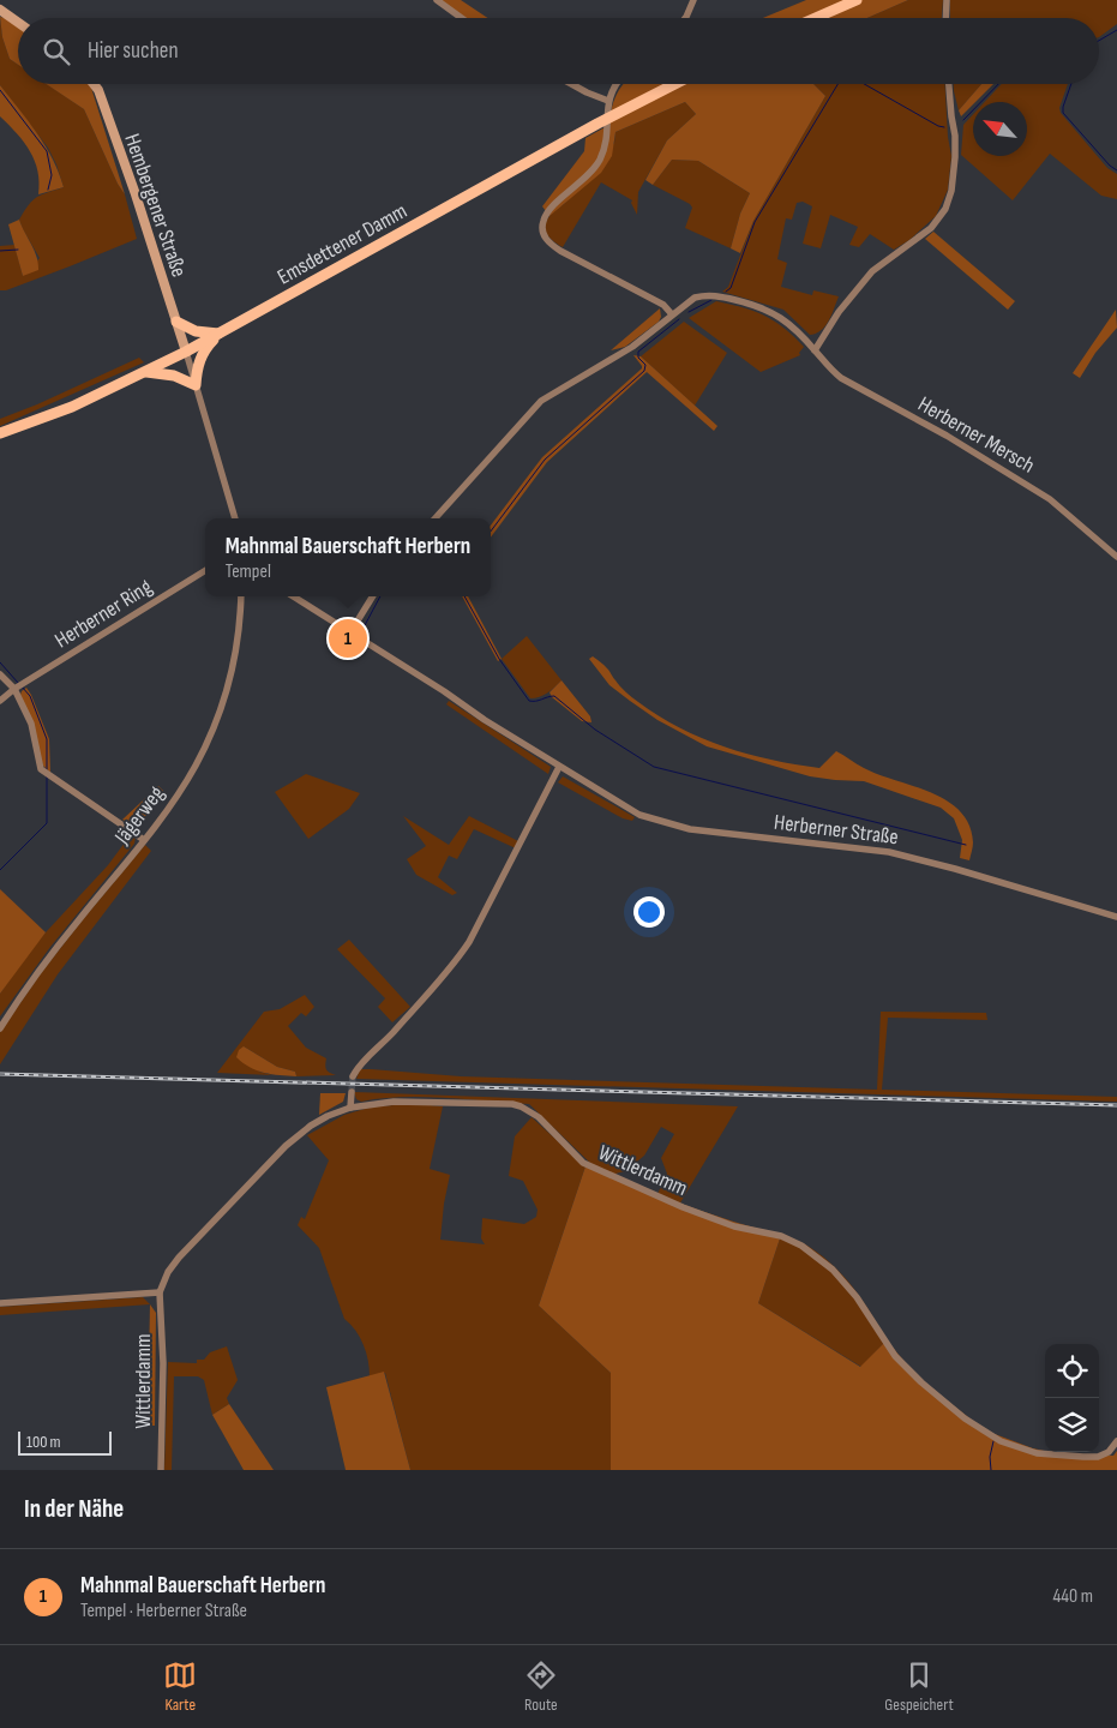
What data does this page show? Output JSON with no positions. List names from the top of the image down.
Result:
{
  "streets": {
    "main road": ["Emsdettener Damm"],
    "street": [
      "Hembergener Straße",
      "Herberner Mersch",
      "Herberner Ring",
      "Jägerweg",
      "Herberner Straße",
      "Wittlerdamm"
    ]
  },
  "crossings": [
    ["Hembergener Straße", "Emsdettener Damm"]
  ],
  "scale_bar": "100 m",
  "north": "top left",
  "page": {
    "search": "Hier suchen",
    "popup": ["Mahnmal Bauerschaft Herbern", "Tempel"],
    "pins": "1",
    "scale": "100 m",
    "heading": "In der Nähe",
    "list": [
      {
        "mark": "1",
        "name": "Mahnmal Bauerschaft Herbern",
        "note": "Tempel · Herberner Straße",
        "value": "440 m"
      }
    ],
    "nav": ["Karte", "Route", "Gespeichert"]
  }
}
